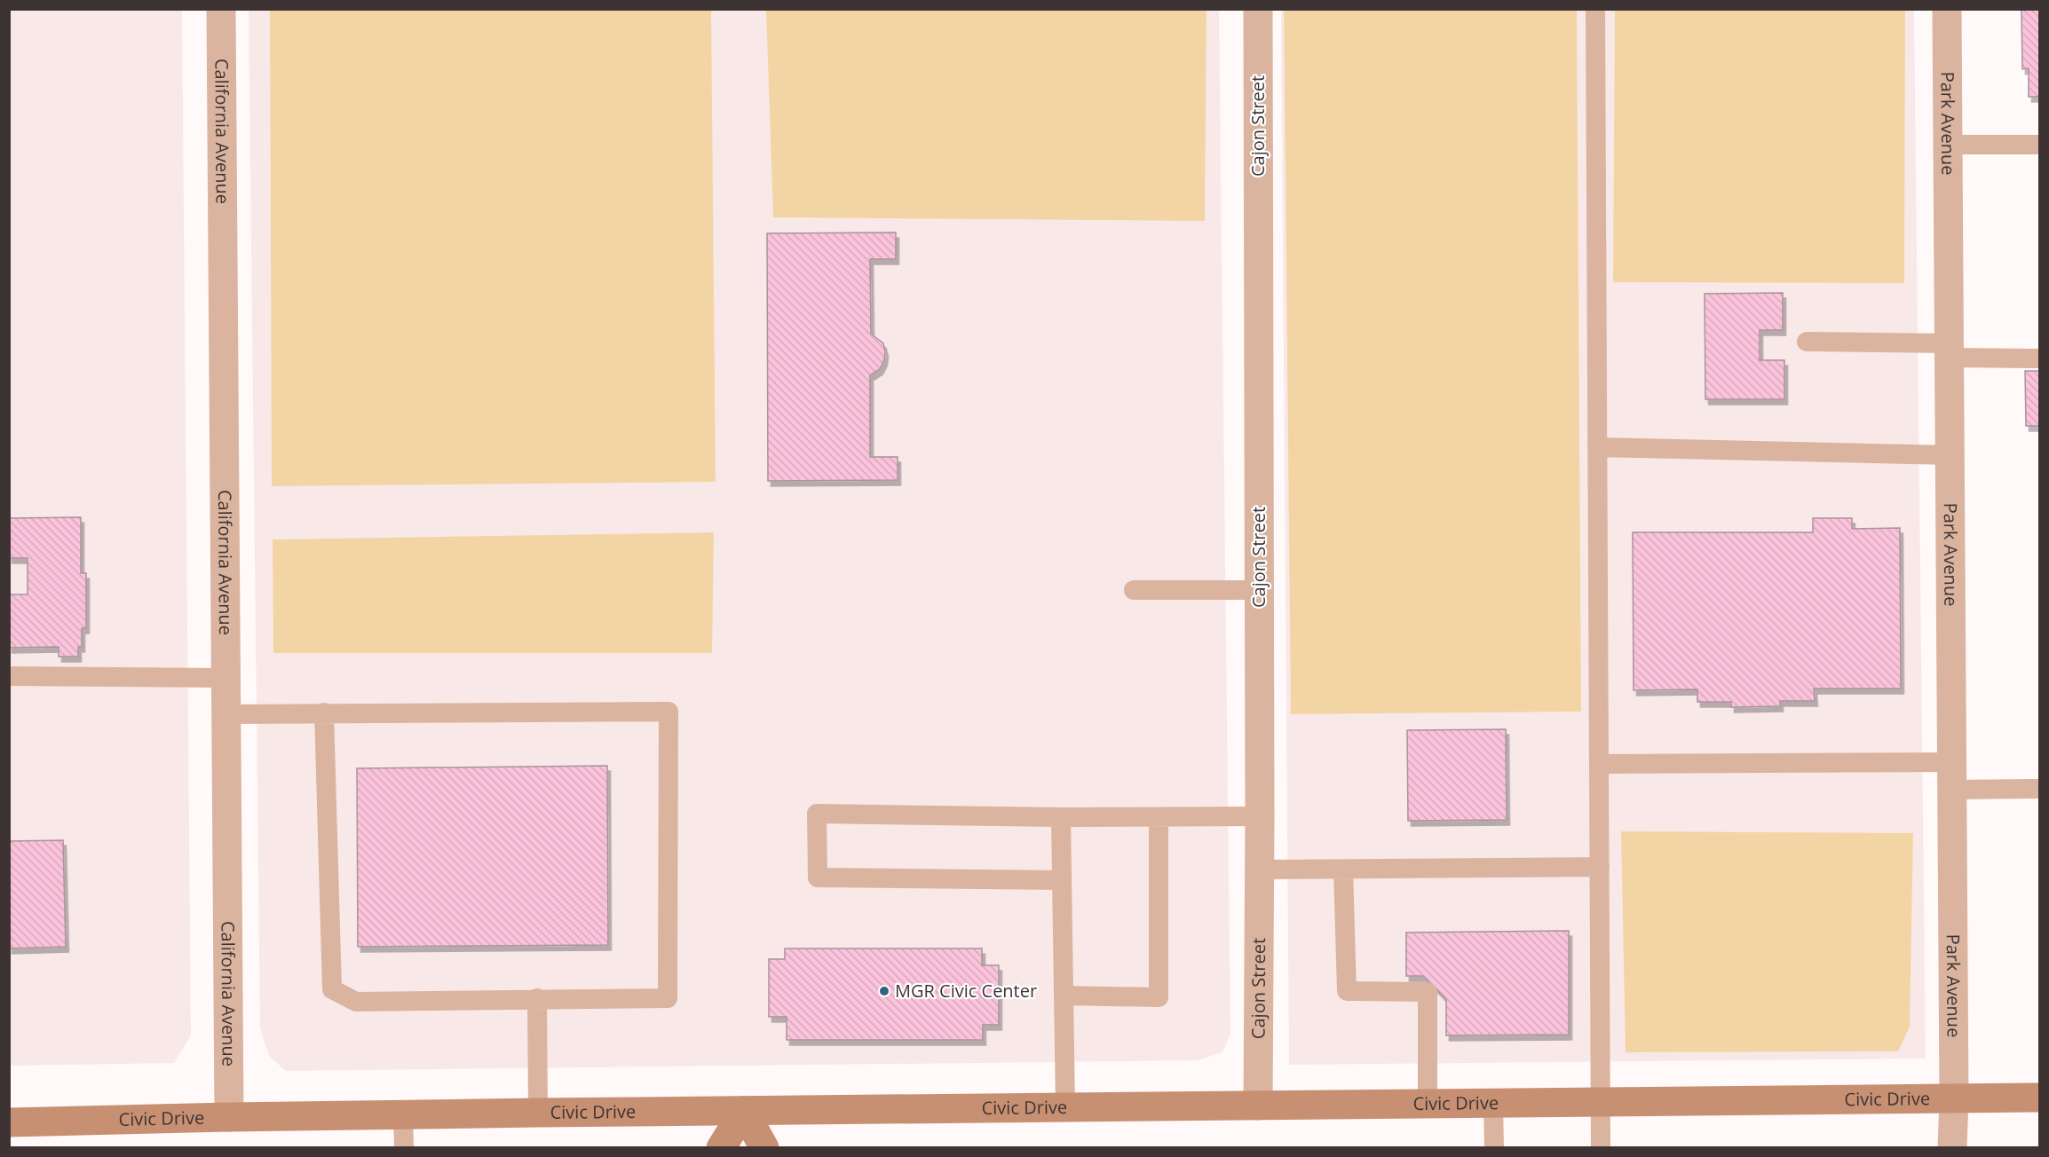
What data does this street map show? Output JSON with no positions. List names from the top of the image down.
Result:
{
  "streets": {
    "street": [
      "Park Avenue",
      "Cajon Street",
      "California Avenue",
      "Civic Drive"
    ]
  },
  "crossings": [
    ["Park Avenue", "Civic Drive"],
    ["Cajon Street", "Civic Drive"],
    ["California Avenue", "Civic Drive"]
  ],
  "places": ["MGR Civic Center"]
}
